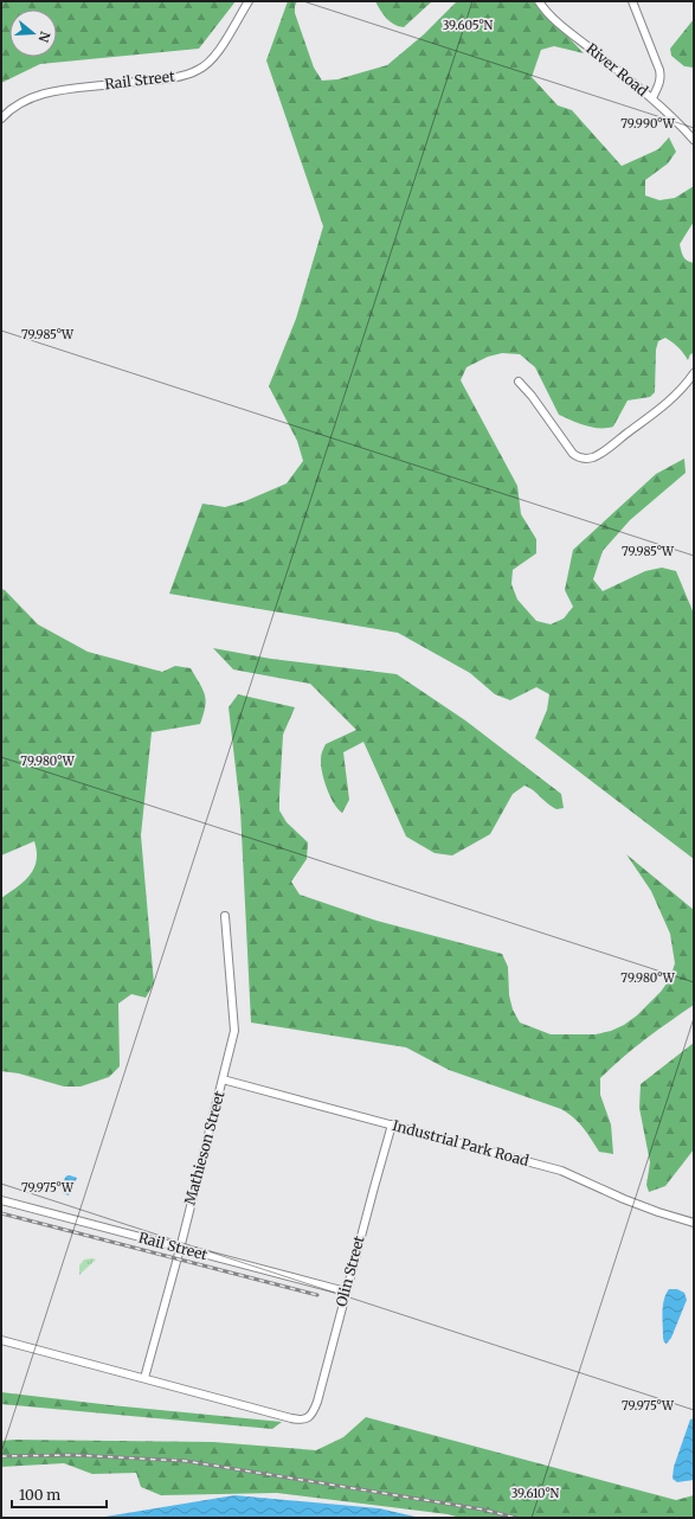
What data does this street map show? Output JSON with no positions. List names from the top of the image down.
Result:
{
  "streets": {
    "street": [
      "River Road",
      "Rail Street",
      "Industrial Park Road",
      "Mathieson Street",
      "Olin Street"
    ]
  },
  "crossings": [
    ["Rail Street", "Mathieson Street"],
    ["Rail Street", "Olin Street"],
    ["Industrial Park Road", "Mathieson Street"],
    ["Industrial Park Road", "Olin Street"],
    ["Mathieson Street", "Olin Street"]
  ],
  "scale_bar": "100 m",
  "north": "right",
  "coordinates": [
    "39.605°N",
    "79.990°W",
    "79.985°W",
    "79.980°W",
    "79.975°W",
    "39.610°N"
  ]
}
